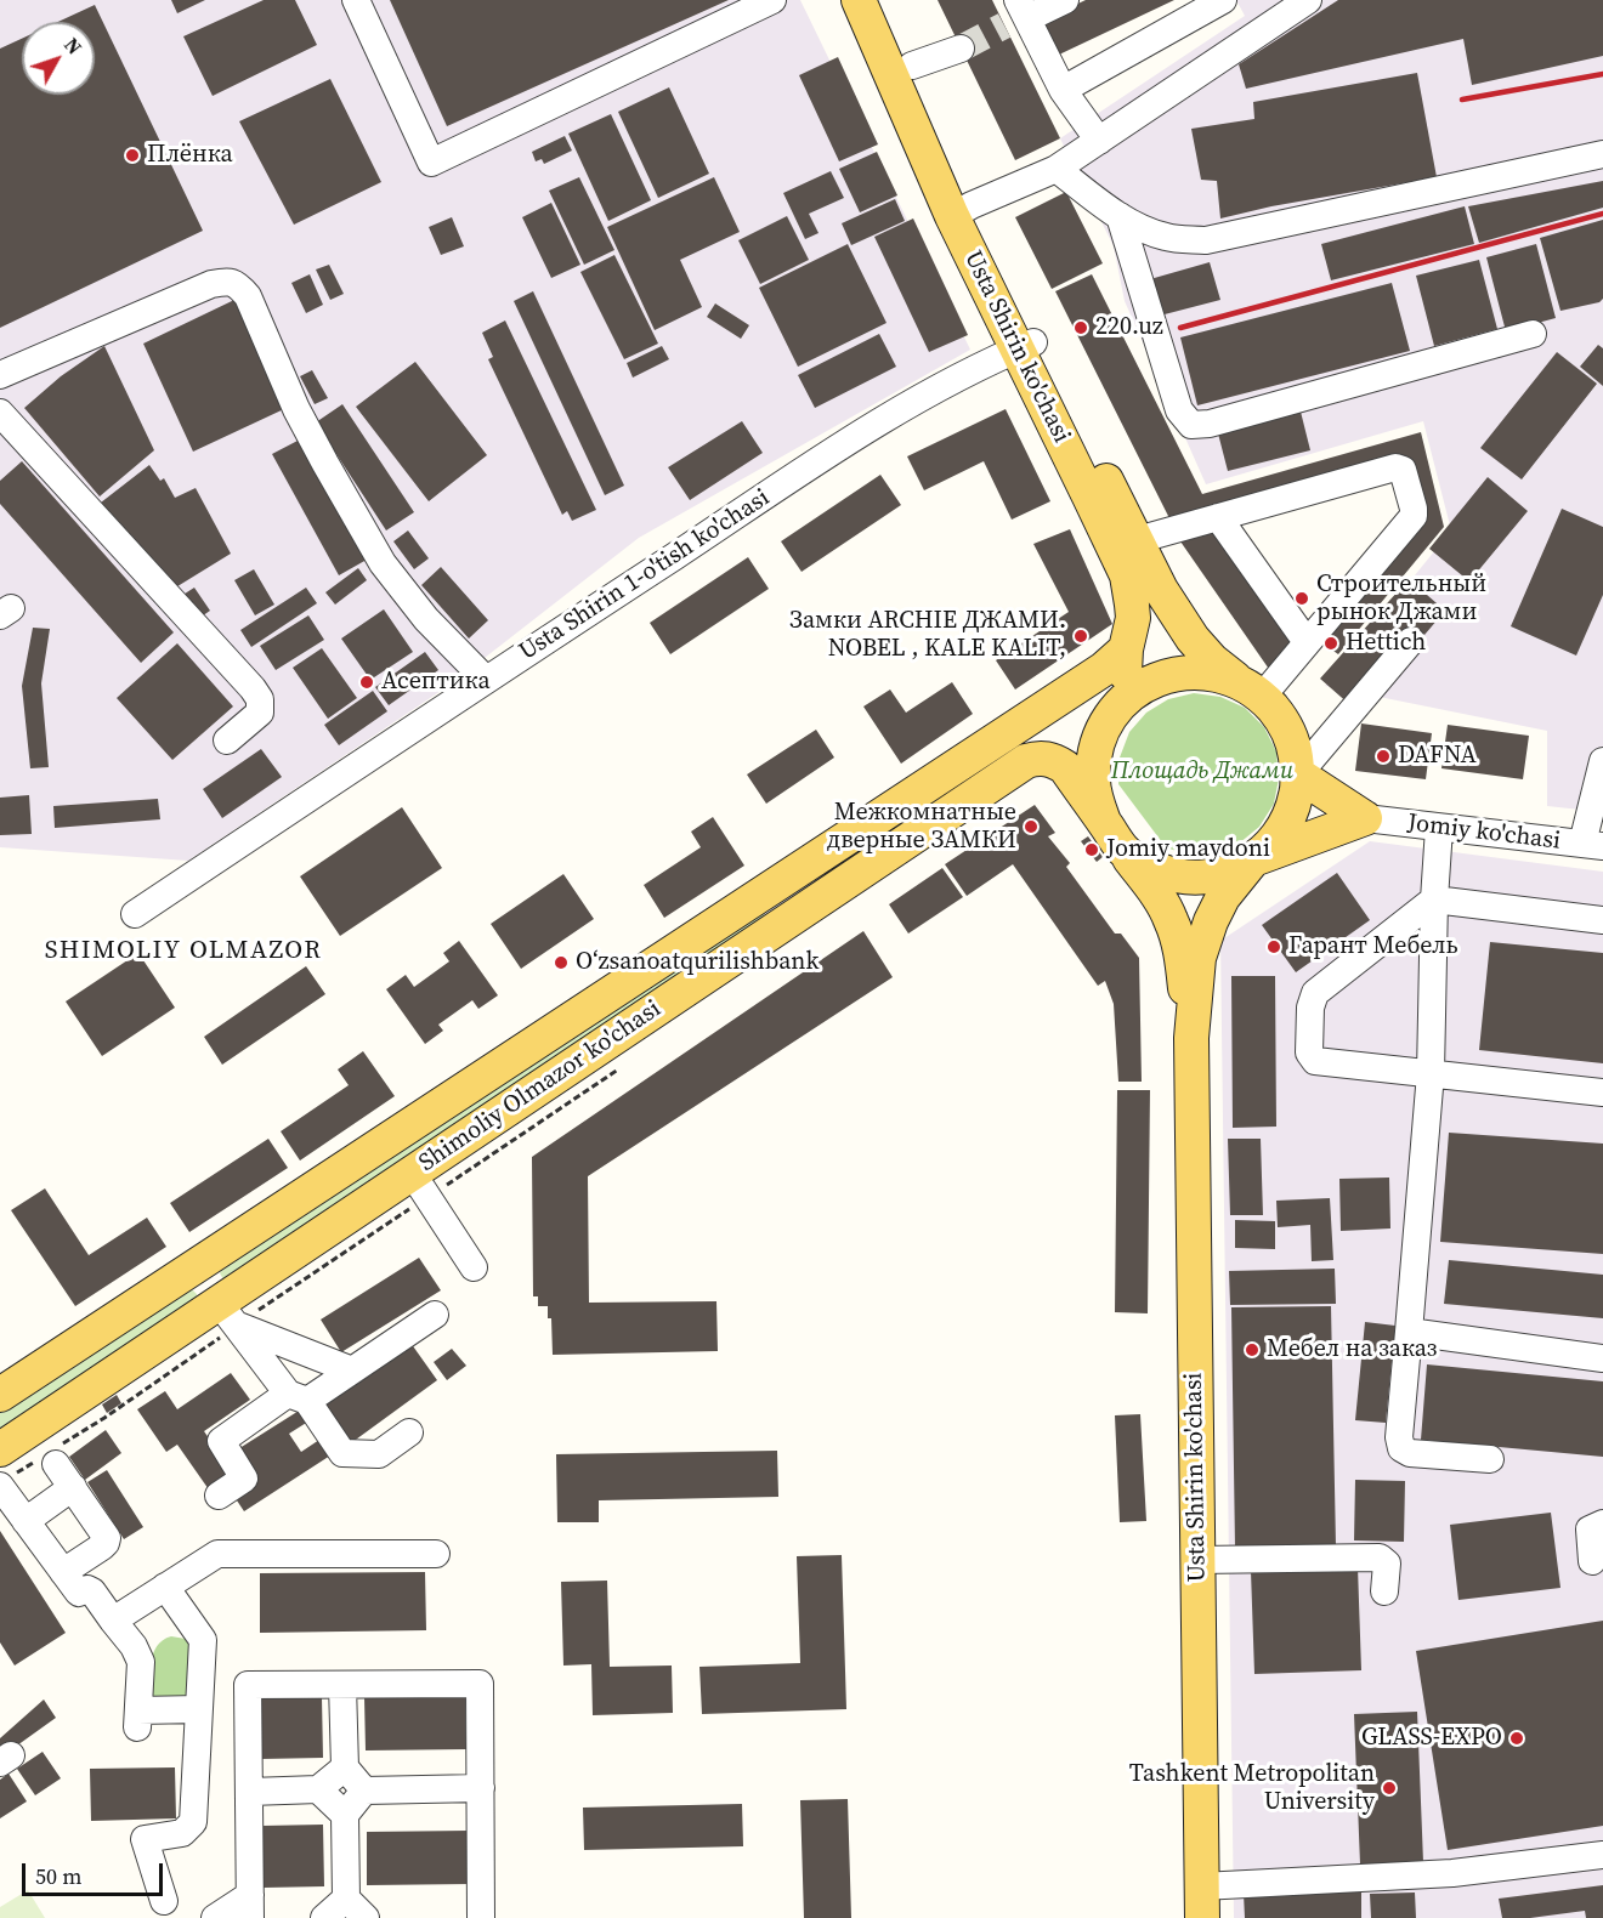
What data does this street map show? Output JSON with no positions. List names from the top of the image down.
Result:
{
  "streets": {
    "main road": ["Usta Shirin ko'chasi", "Shimoliy Olmazor ko'chasi"],
    "street": ["Usta Shirin 1-o'tish ko'chasi", "Jomiy ko'chasi"]
  },
  "crossings": [
    ["Usta Shirin ko'chasi", "Usta Shirin 1-o'tish ko'chasi"],
    ["Usta Shirin ko'chasi", "Shimoliy Olmazor ko'chasi"]
  ],
  "districts": ["SHIMOLIY OLMAZOR"],
  "parks": ["Площадь Джами"],
  "places": [
    "Плёнка",
    "220.uz",
    "Строительный рынок Джами",
    "Замки ARCHIE ДЖАМИ. NOBEL , KALE KALIT,",
    "Hettich",
    "Асептика",
    "DAFNA",
    "Межкомнатные дверные ЗАМКИ",
    "Jomiy maydoni",
    "Гарант Мебель",
    "Oʻzsanoatqurilishbank",
    "Мебел на заказ",
    "GLASS-EXPO",
    "Tashkent Metropolitan University"
  ],
  "scale_bar": "50 m",
  "north": "top right"
}
